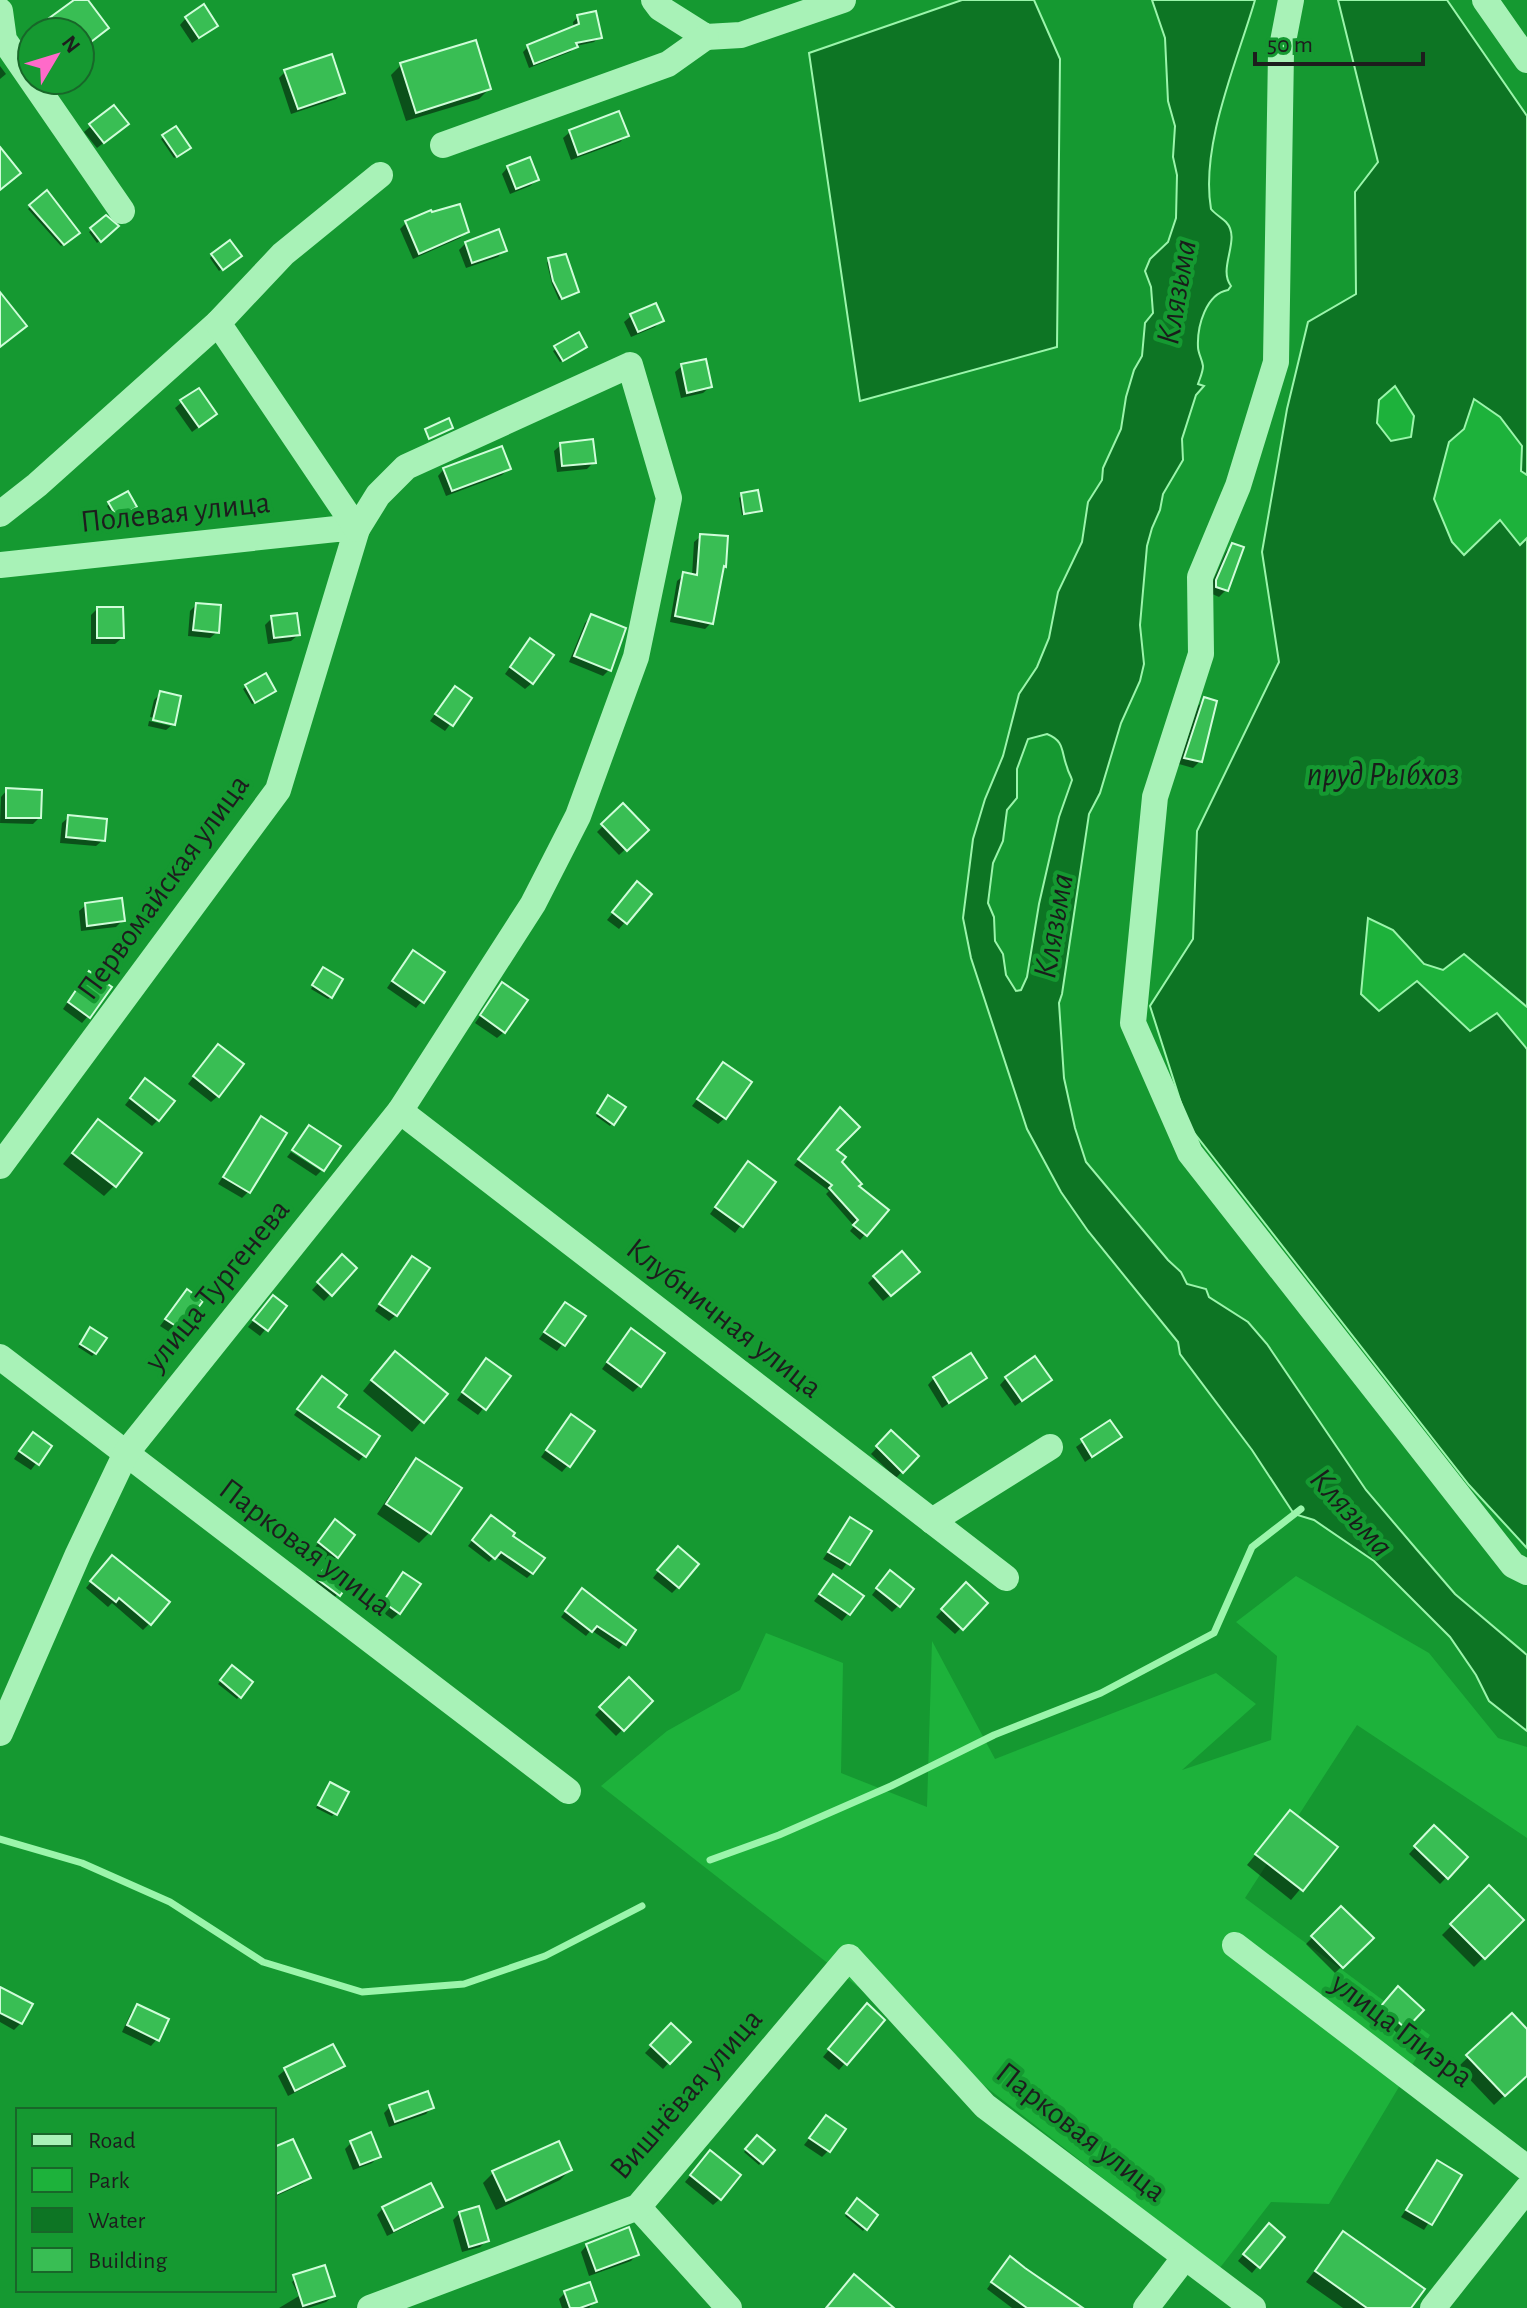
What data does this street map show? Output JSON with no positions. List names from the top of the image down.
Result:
{
  "streets": {
    "street": [
      "Полевая улица",
      "Первомайская улица",
      "улица Тургенева",
      "Клубничная улица",
      "Парковая улица",
      "улица Глиэра",
      "Вишнёвая улица"
    ]
  },
  "crossings": [
    ["Полевая улица", "Первомайская улица"],
    ["Первомайская улица", "улица Тургенева"],
    ["улица Тургенева", "Клубничная улица"],
    ["улица Тургенева", "Парковая улица"],
    ["Парковая улица", "Вишнёвая улица"]
  ],
  "water": ["Клязьма", "пруд Рыбхоз"],
  "legend": [
    "Road",
    "Park",
    "Water",
    "Building"
  ],
  "scale_bar": "50 m",
  "north": "top right"
}
